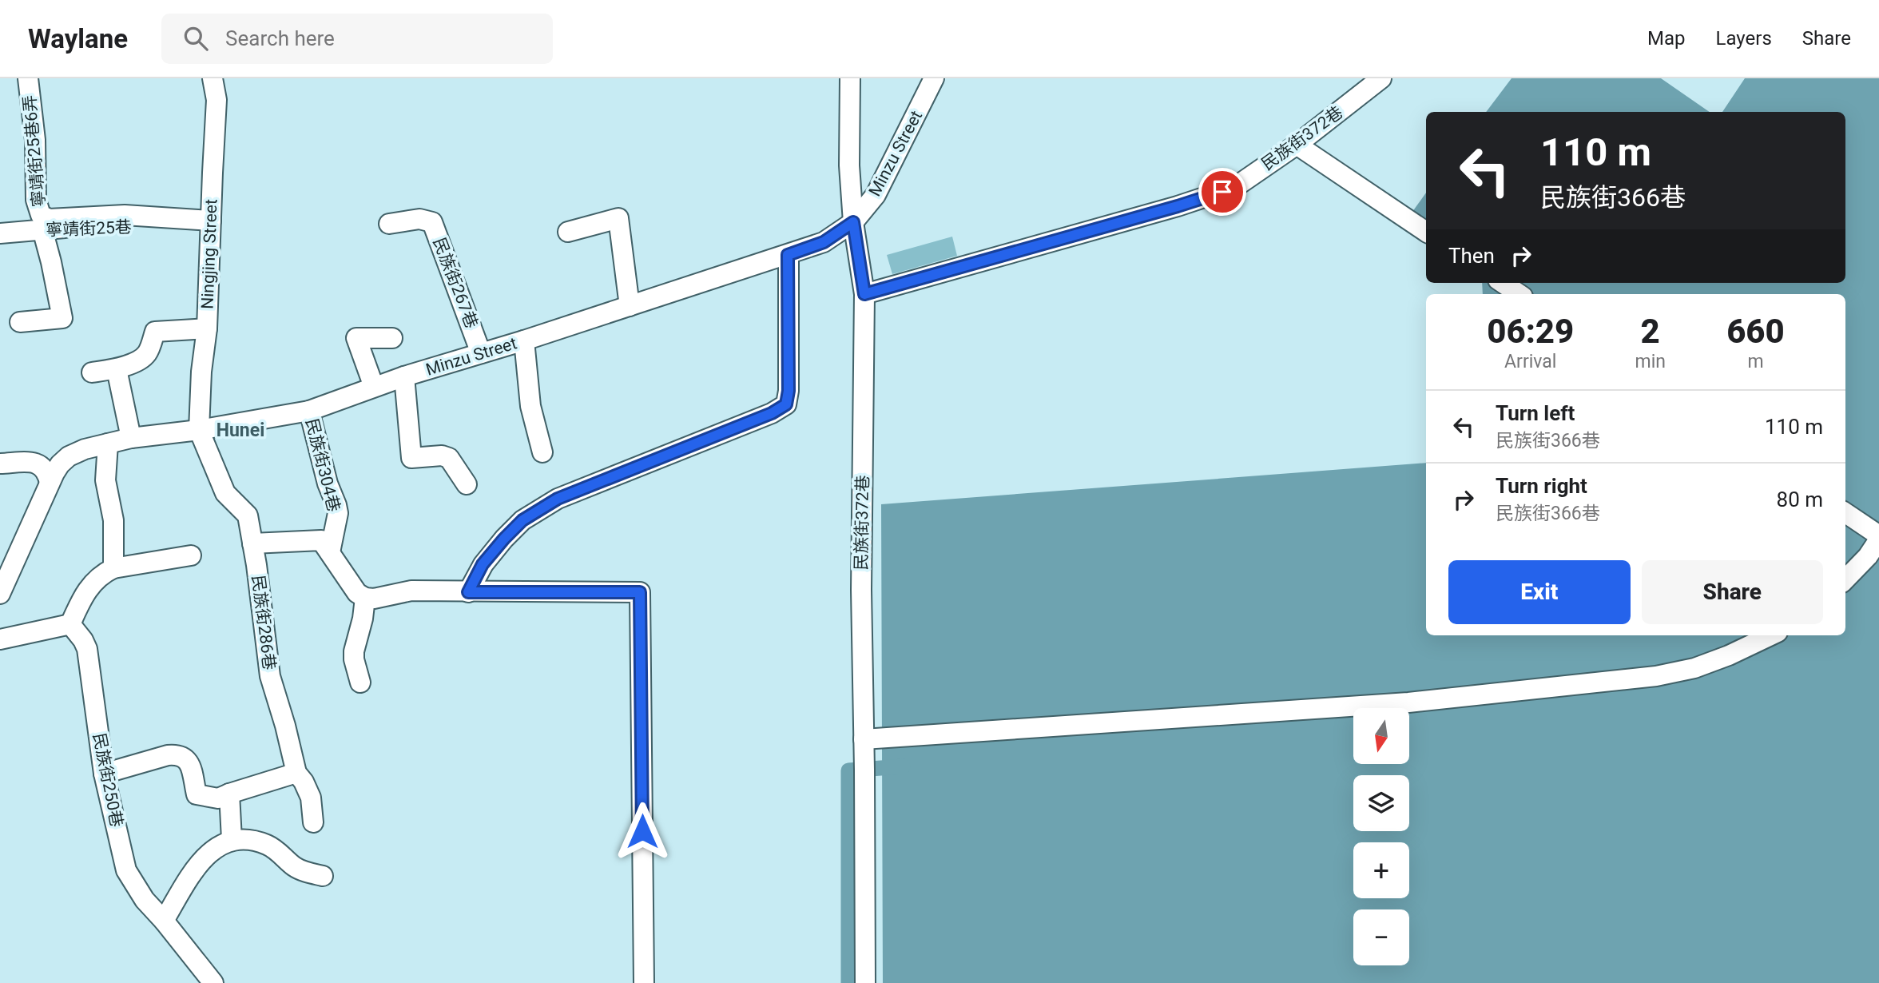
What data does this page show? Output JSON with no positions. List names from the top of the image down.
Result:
{
  "streets": {
    "street": [
      "民族街372巷",
      "寧靖街25巷6弄",
      "Minzu Street",
      "寧靖街25巷",
      "Ningjing Street",
      "民族街267巷",
      "民族街304巷",
      "民族街286巷",
      "民族街250巷"
    ]
  },
  "crossings": [
    ["民族街372巷", "Minzu Street"],
    ["寧靖街25巷6弄", "寧靖街25巷"],
    ["Minzu Street", "Ningjing Street"],
    ["Minzu Street", "民族街267巷"],
    ["Minzu Street", "民族街304巷"],
    ["Minzu Street", "民族街286巷"],
    ["寧靖街25巷", "Ningjing Street"],
    ["Ningjing Street", "民族街286巷"]
  ],
  "districts": ["Hunei"],
  "north": "bottom",
  "page": {
    "header": "Waylane",
    "search": "Search here",
    "nav": ["Map", "Layers", "Share"],
    "turn": ["110 m", "民族街366巷"],
    "then": "Then",
    "eta": [
      "06:29",
      "Arrival",
      "2",
      "min",
      "660",
      "m"
    ],
    "list": [
      {
        "name": "Turn left",
        "note": "民族街366巷",
        "value": "110 m"
      },
      {
        "name": "Turn right",
        "note": "民族街366巷",
        "value": "80 m"
      }
    ],
    "buttons": ["Exit", "Share"],
    "map_buttons": ["+", "−"]
  }
}
